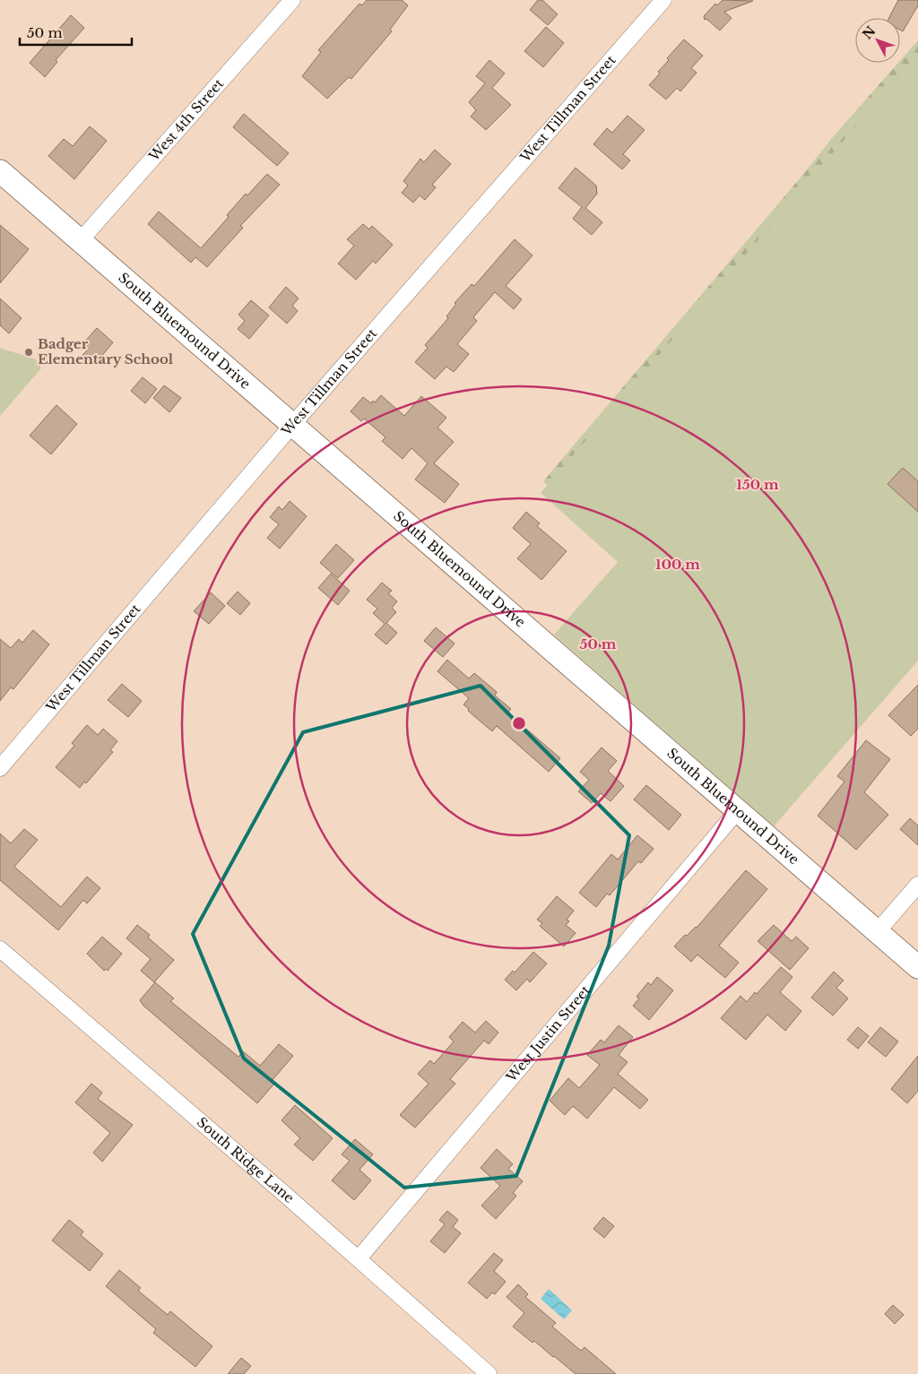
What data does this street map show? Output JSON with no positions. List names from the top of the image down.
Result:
{
  "streets": {
    "main road": ["South Bluemound Drive"],
    "street": [
      "West Tillman Street",
      "West 4th Street",
      "West Justin Street",
      "South Ridge Lane"
    ]
  },
  "crossings": [
    ["West Tillman Street", "South Bluemound Drive"],
    ["West 4th Street", "South Bluemound Drive"],
    ["South Bluemound Drive", "West Justin Street"],
    ["West Justin Street", "South Ridge Lane"]
  ],
  "places": ["Badger Elementary School"],
  "scale_bar": "50 m",
  "north": "top left",
  "rings": ["150 m", "100 m", "50 m"]
}
